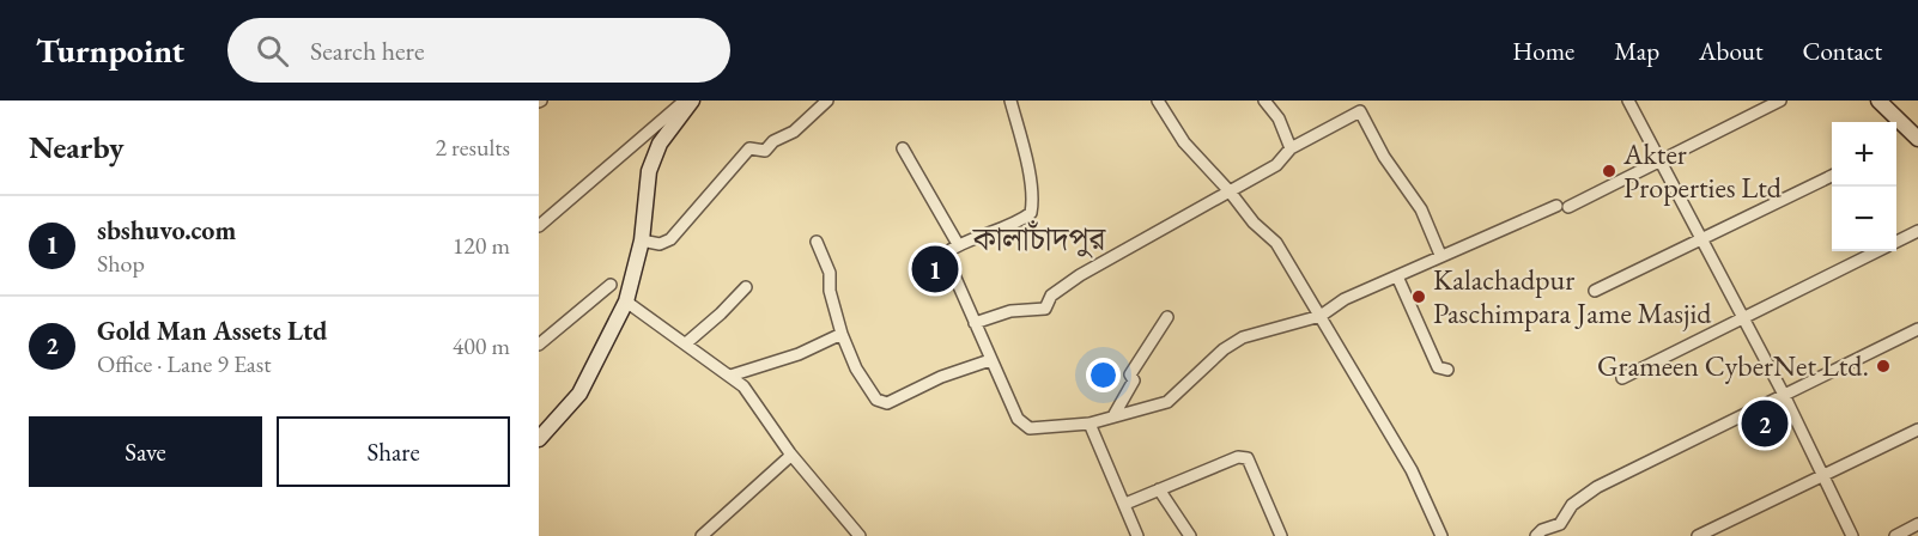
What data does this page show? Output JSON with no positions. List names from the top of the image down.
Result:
{
  "districts": ["কালাচাঁদপুর"],
  "places": ["Akter Properties Ltd", "Kalachadpur Paschimpara Jame Masjid", "Grameen CyberNet Ltd."],
  "page": {
    "header": "Turnpoint",
    "search": "Search here",
    "nav": [
      "Home",
      "Map",
      "About",
      "Contact"
    ],
    "heading": ["Nearby", "2 results"],
    "map_buttons": ["+", "−"],
    "list": [
      {
        "mark": "1",
        "name": "sbshuvo.com",
        "note": "Shop",
        "value": "120 m"
      },
      {
        "mark": "2",
        "name": "Gold Man Assets Ltd",
        "note": "Office · Lane 9 East",
        "value": "400 m"
      }
    ],
    "pins": ["1", "2"],
    "buttons": ["Save", "Share"]
  }
}
